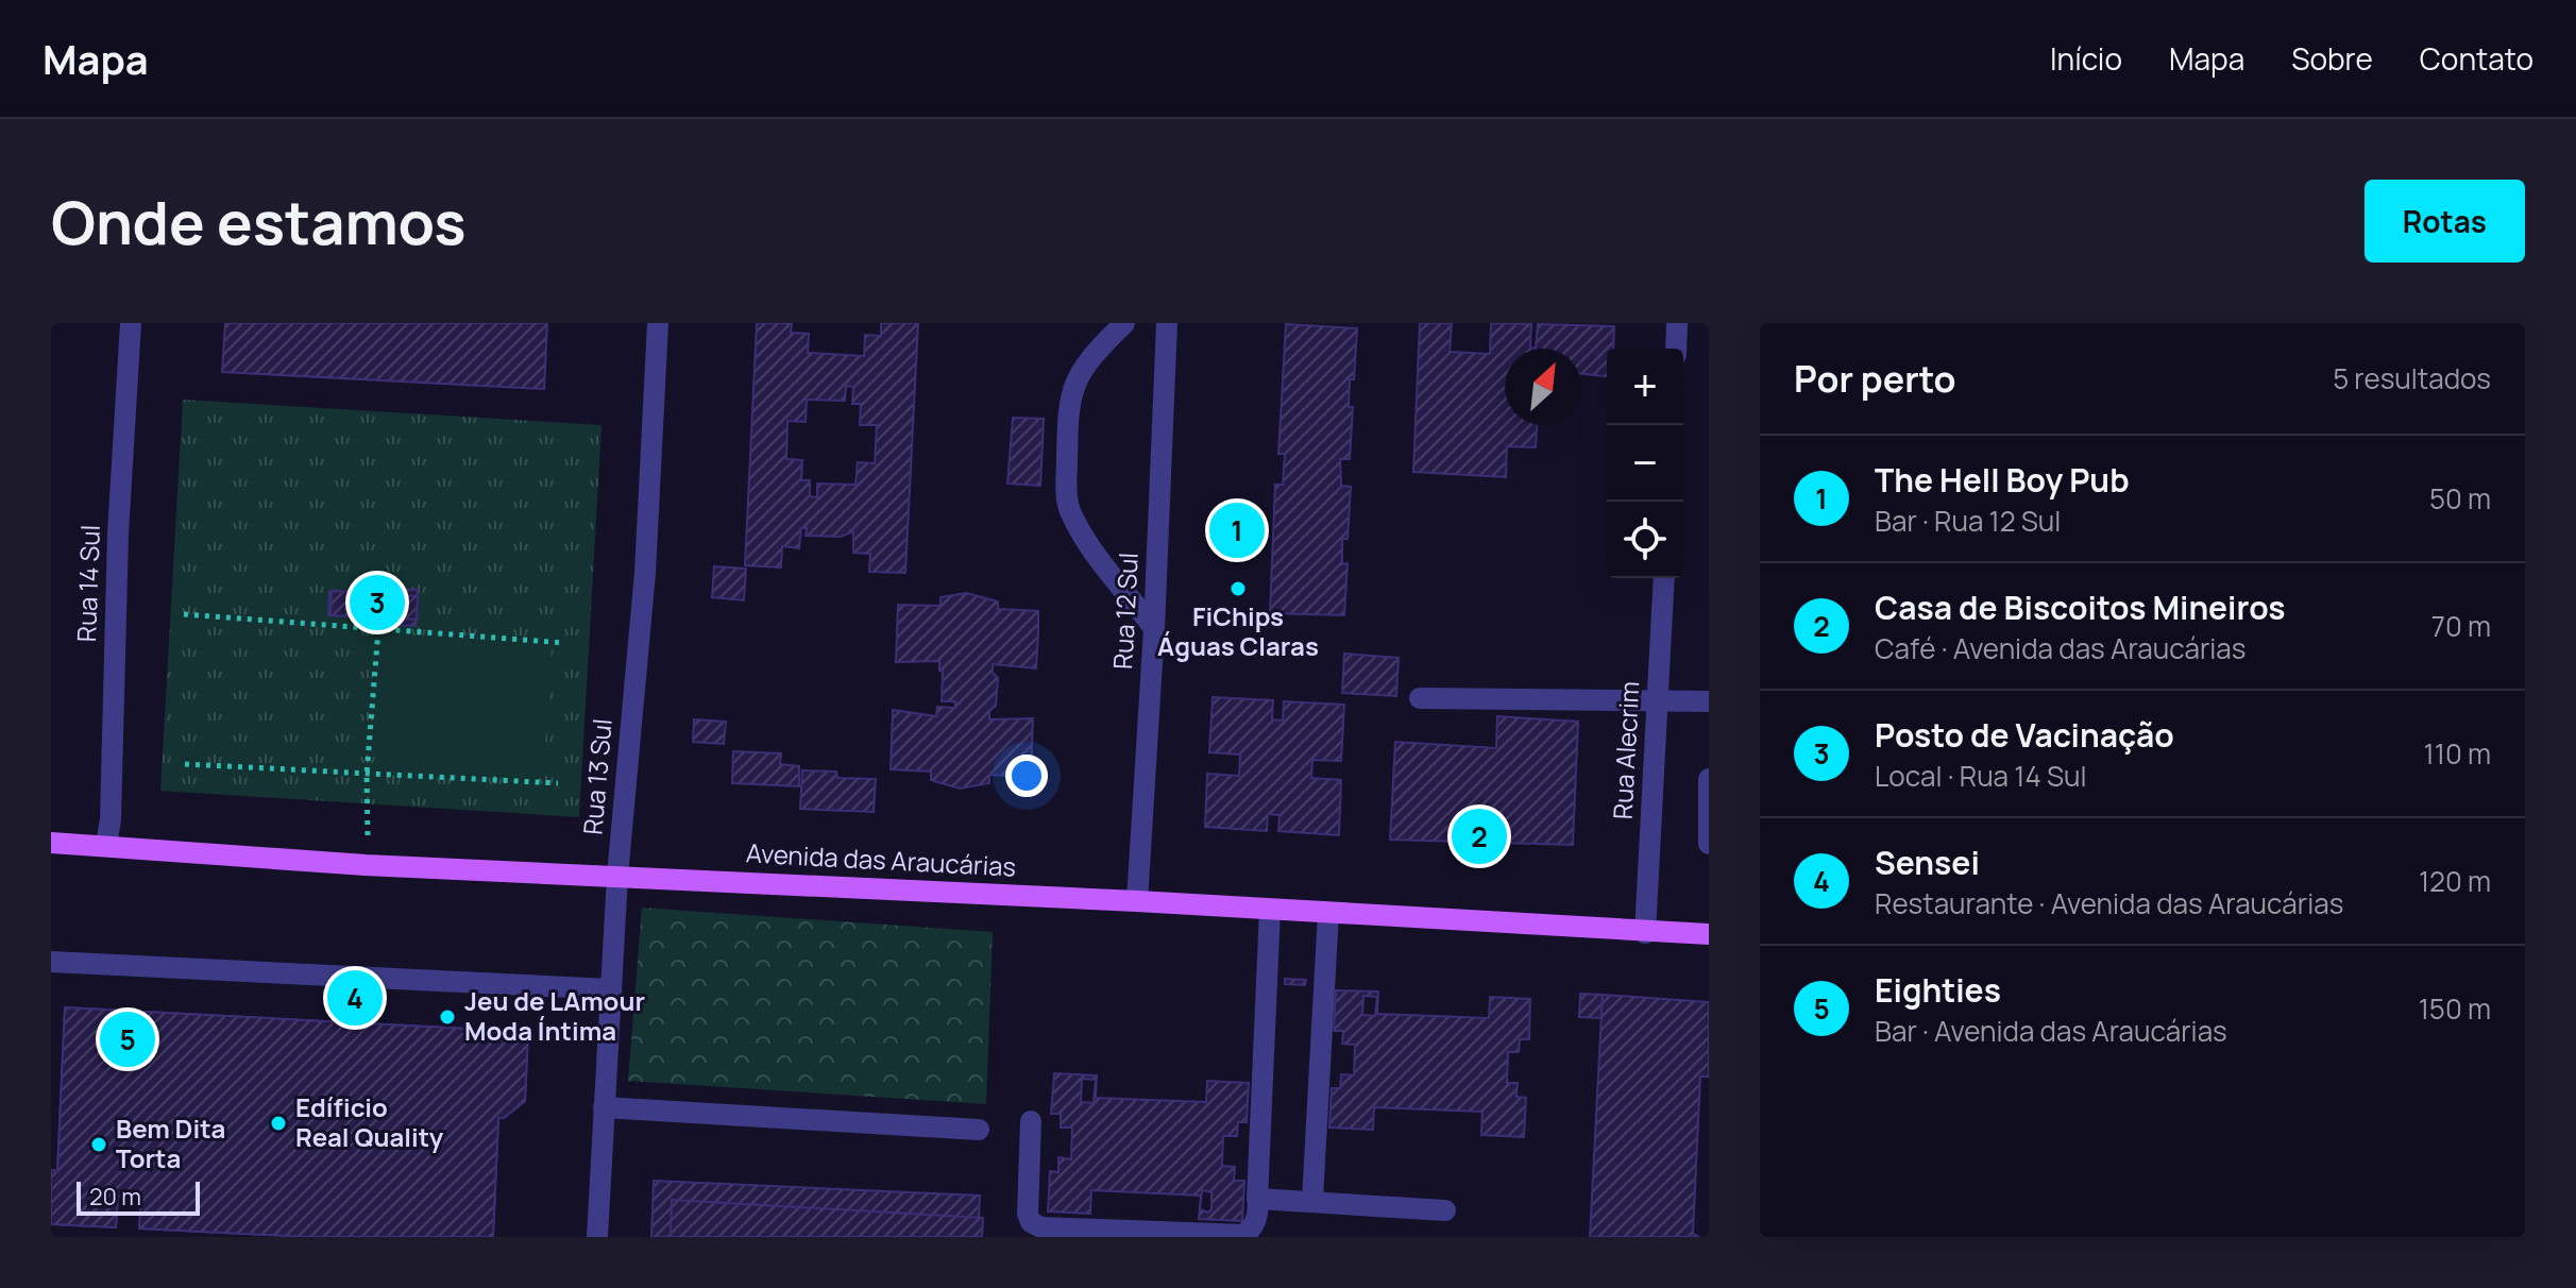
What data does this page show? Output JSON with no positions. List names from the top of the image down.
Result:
{
  "streets": {
    "main road": ["Avenida das Araucárias"],
    "street": [
      "Rua 14 Sul",
      "Rua 12 Sul",
      "Rua Alecrim",
      "Rua 13 Sul"
    ]
  },
  "crossings": [
    ["Rua 14 Sul", "Avenida das Araucárias"],
    ["Rua 12 Sul", "Avenida das Araucárias"],
    ["Rua Alecrim", "Avenida das Araucárias"],
    ["Rua 13 Sul", "Avenida das Araucárias"]
  ],
  "places": [
    "FiChips Águas Claras",
    "Jeu de LAmour Moda Íntima",
    "Edíficio Real Quality",
    "Bem Dita Torta"
  ],
  "scale_bar": "20 m",
  "north": "top right",
  "page": {
    "header": "Mapa",
    "nav": [
      "Início",
      "Mapa",
      "Sobre",
      "Contato"
    ],
    "buttons": "Rotas",
    "title": "Onde estamos",
    "heading": ["Por perto", "5 resultados"],
    "map_buttons": ["+", "−"],
    "list": [
      {
        "mark": "1",
        "name": "The Hell Boy Pub",
        "note": "Bar · Rua 12 Sul",
        "value": "50 m"
      },
      {
        "mark": "2",
        "name": "Casa de Biscoitos Mineiros",
        "note": "Café · Avenida das Araucárias",
        "value": "70 m"
      },
      {
        "mark": "3",
        "name": "Posto de Vacinação",
        "note": "Local · Rua 14 Sul",
        "value": "110 m"
      },
      {
        "mark": "4",
        "name": "Sensei",
        "note": "Restaurante · Avenida das Araucárias",
        "value": "120 m"
      },
      {
        "mark": "5",
        "name": "Eighties",
        "note": "Bar · Avenida das Araucárias",
        "value": "150 m"
      }
    ],
    "pins": [
      "1",
      "3",
      "2",
      "4",
      "5"
    ],
    "scale": "20 m"
  }
}
